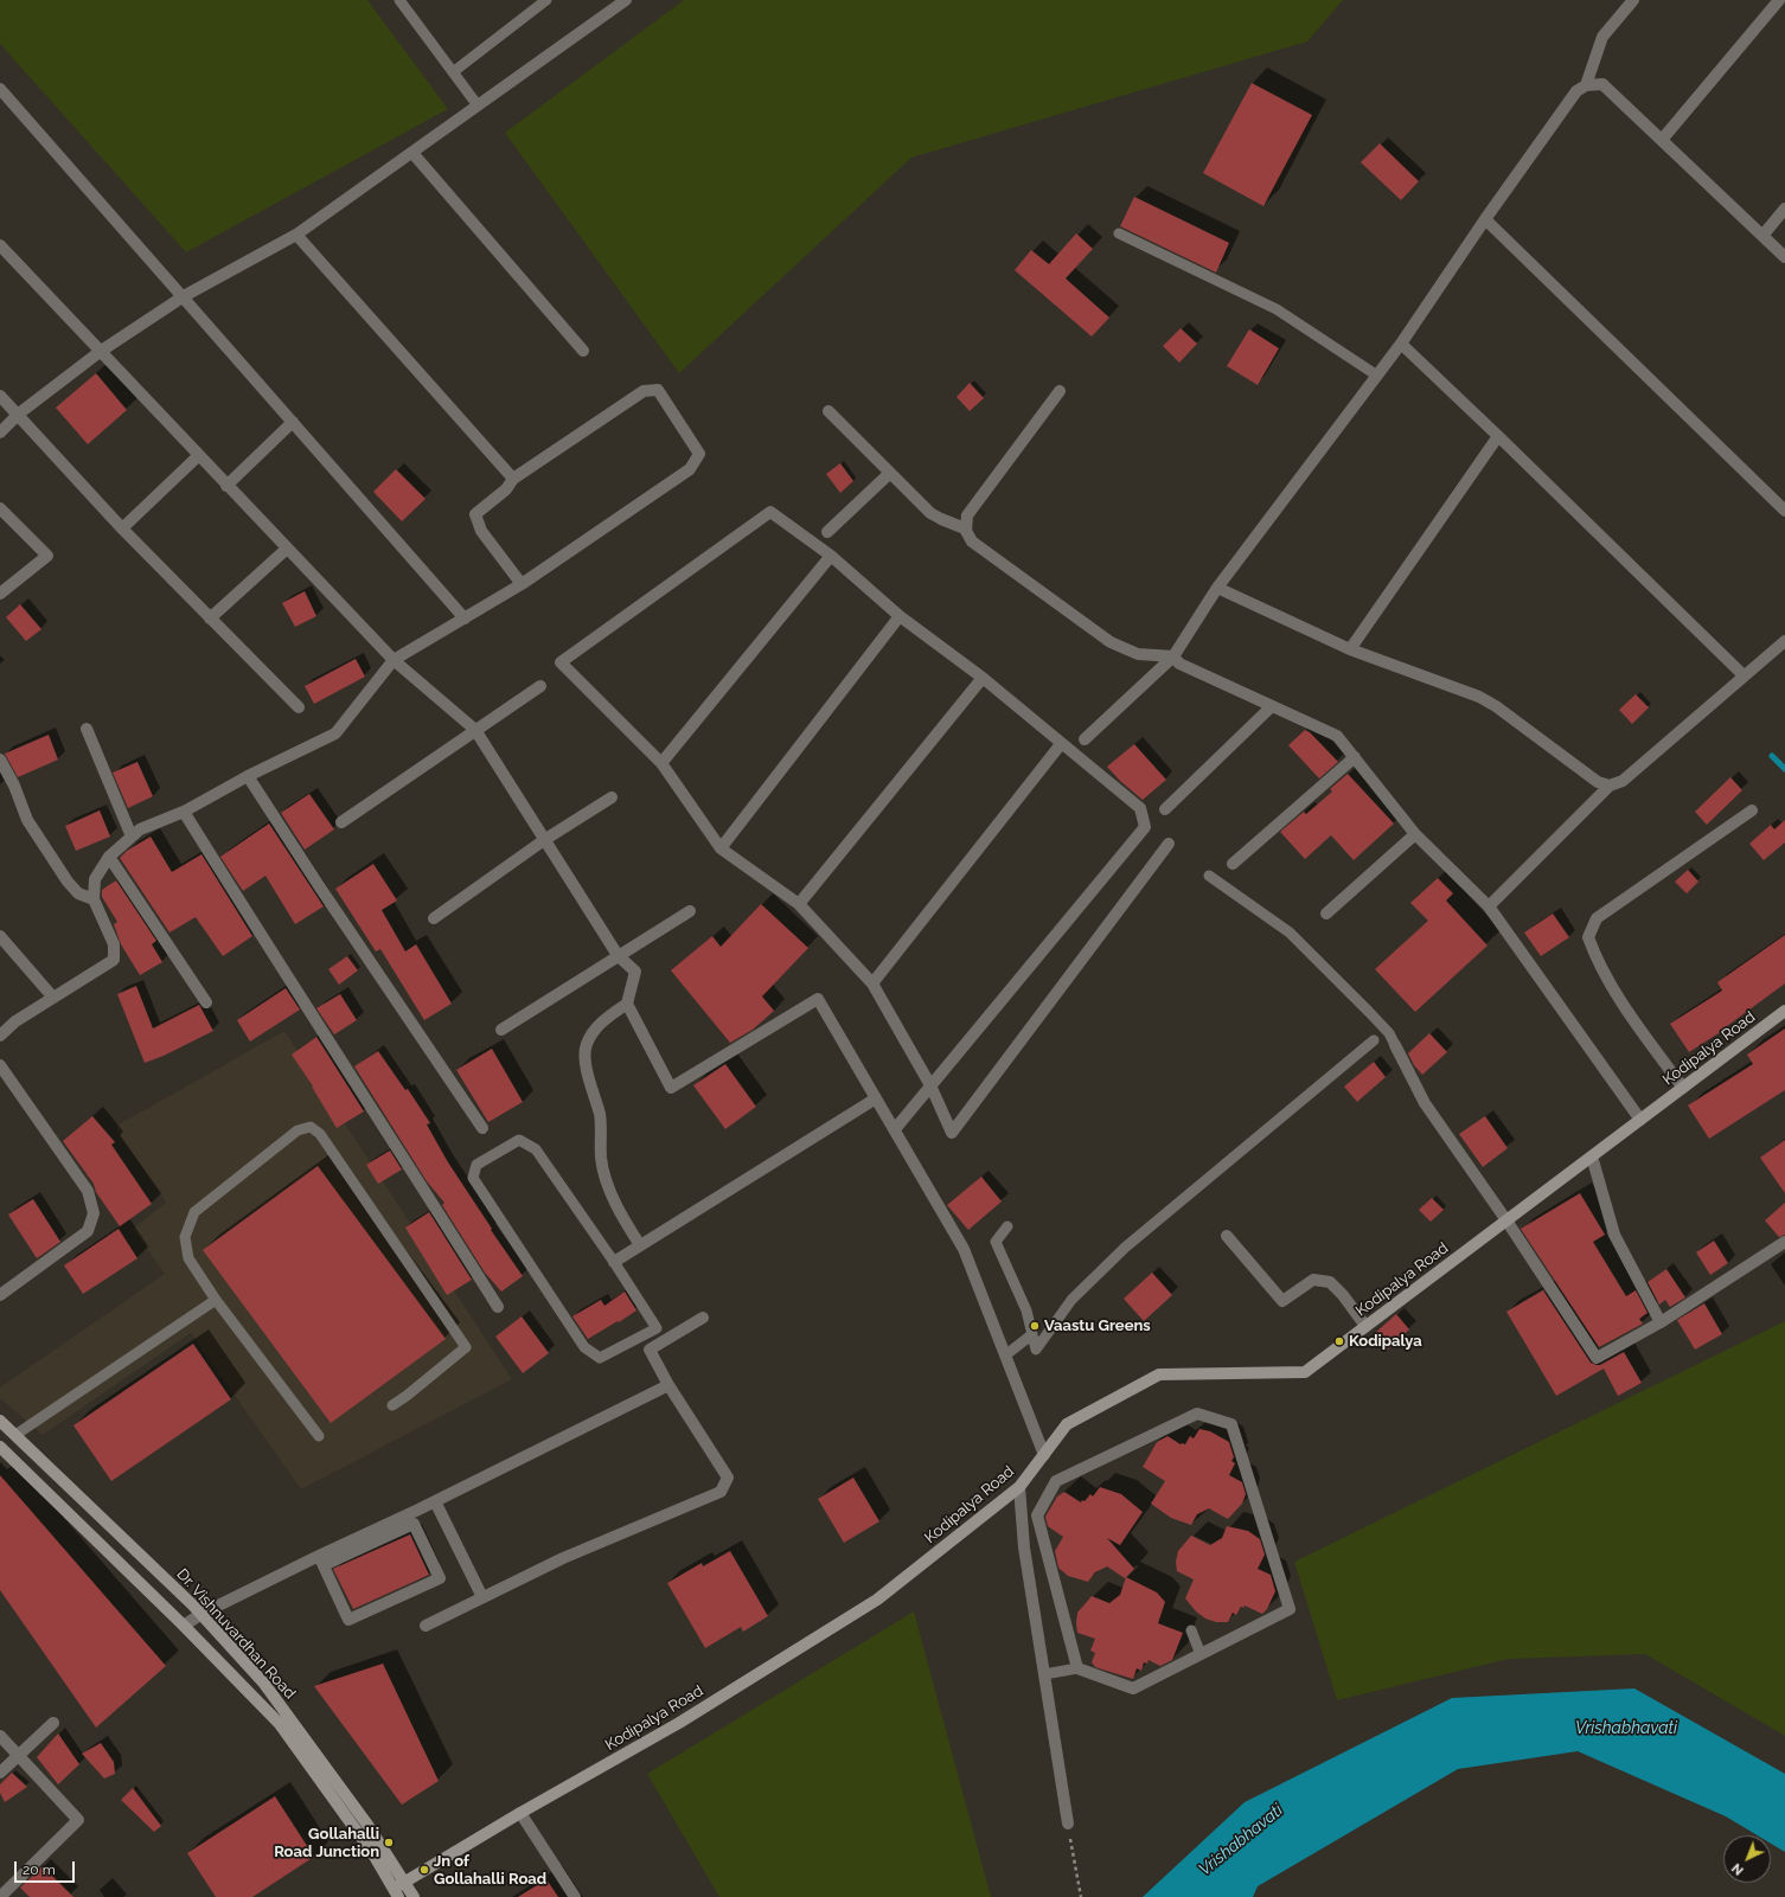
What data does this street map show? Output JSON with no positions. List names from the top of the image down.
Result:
{
  "streets": {
    "main road": ["Kodipalya Road", "Dr. Vishnuvardhan Road"]
  },
  "crossings": [
    ["Kodipalya Road", "Dr. Vishnuvardhan Road"]
  ],
  "water": ["Vrishabhavati"],
  "places": [
    "Vaastu Greens",
    "Kodipalya",
    "Gollahalli Road Junction",
    "Jn of Gollahalli Road"
  ],
  "scale_bar": "20 m",
  "north": "bottom left"
}
